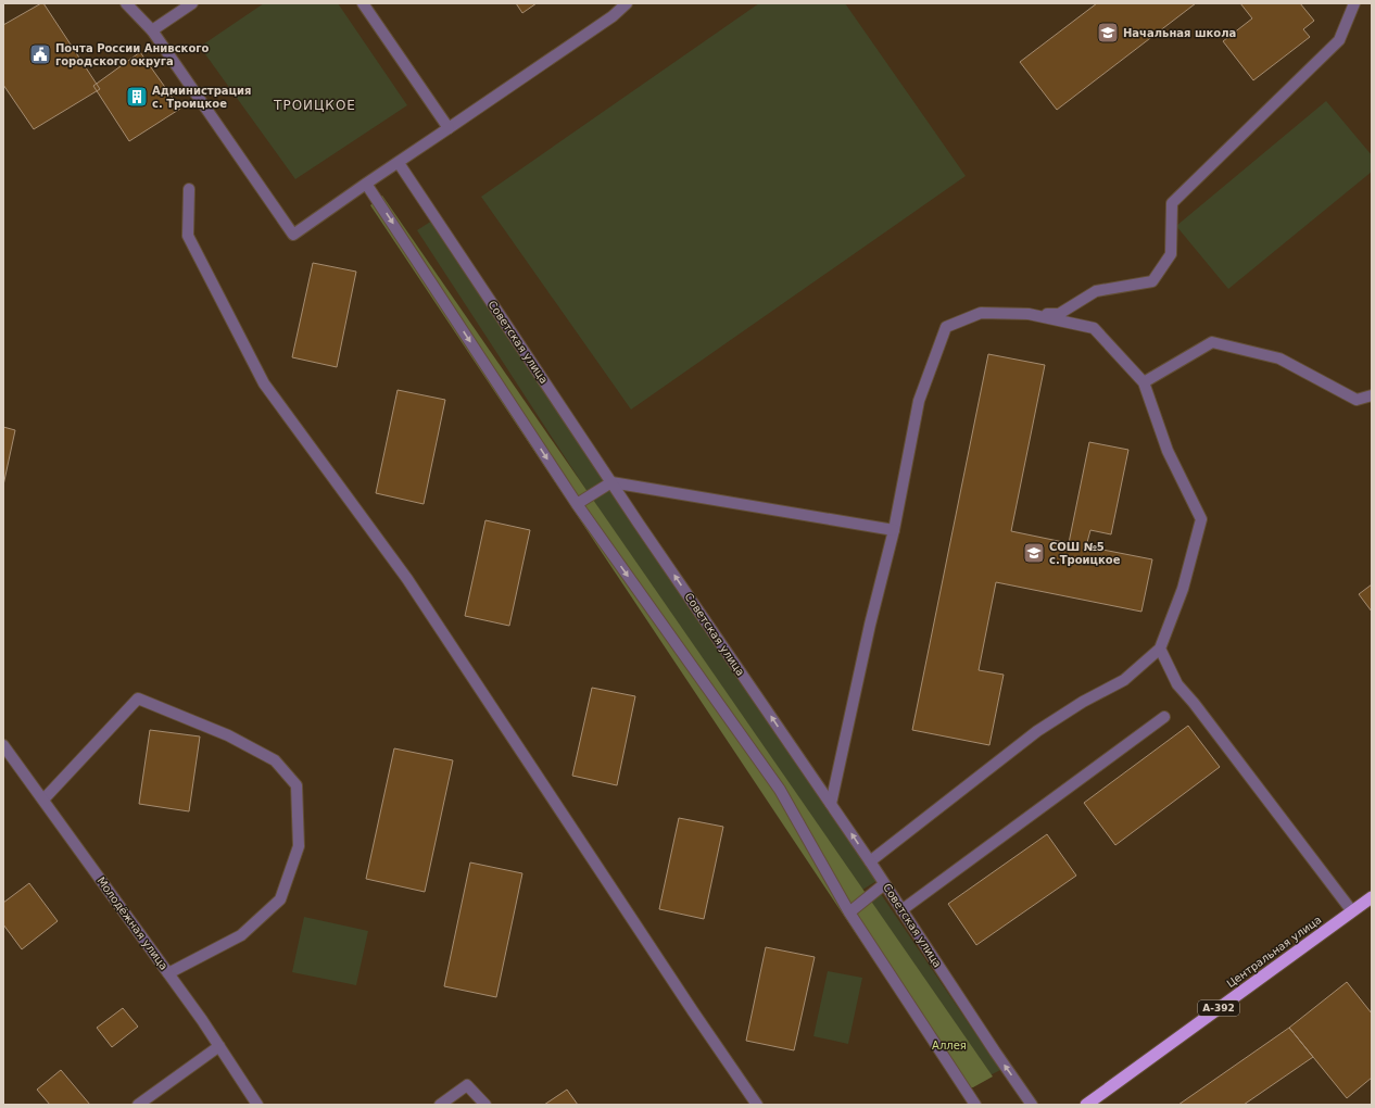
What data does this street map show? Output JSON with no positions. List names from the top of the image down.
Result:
{
  "streets": {
    "highway": ["Центральная улица", "А-392"],
    "street": ["Советская улица", "Молодёжная улица"]
  },
  "districts": ["ТРОИЦКОЕ"],
  "parks": ["Аллея"],
  "places": {
    "school or university": ["Начальная школа", "СОШ №5 с.Троицкое"],
    "public building": ["Почта России Анивского городского округа"],
    "building": ["Администрация с. Троицкое"]
  }
}
